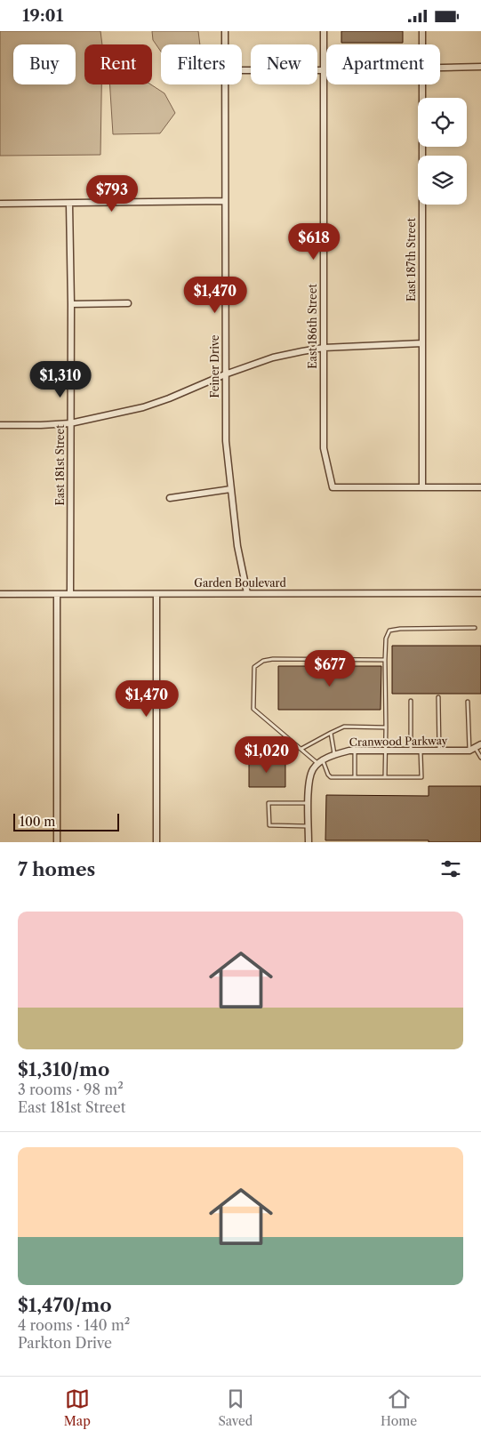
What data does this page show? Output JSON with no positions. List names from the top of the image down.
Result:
{
  "streets": {
    "street": [
      "East 187th Street",
      "East 186th Street",
      "Feiner Drive",
      "East 181st Street",
      "Garden Boulevard",
      "Cranwood Parkway"
    ]
  },
  "crossings": [
    ["East 187th Street", "East 186th Street"],
    ["Feiner Drive", "Garden Boulevard"],
    ["East 181st Street", "Garden Boulevard"]
  ],
  "scale_bar": "100 m",
  "page": {
    "status": "19:01",
    "chip": [
      "Buy",
      "Rent",
      "Filters",
      "New",
      "Apartment"
    ],
    "price": [
      "$793",
      "$618",
      "$1,470",
      "$1,310",
      "$677",
      "$1,470",
      "$1,020"
    ],
    "scale": "100 m",
    "heading": "7 homes",
    "list": [
      {
        "name": "$1,310/mo",
        "note": "3 rooms · 98 m² · East 181st Street"
      },
      {
        "name": "$1,470/mo",
        "note": "4 rooms · 140 m² · Parkton Drive"
      }
    ],
    "tabs": ["Map", "Saved", "Home"]
  }
}
